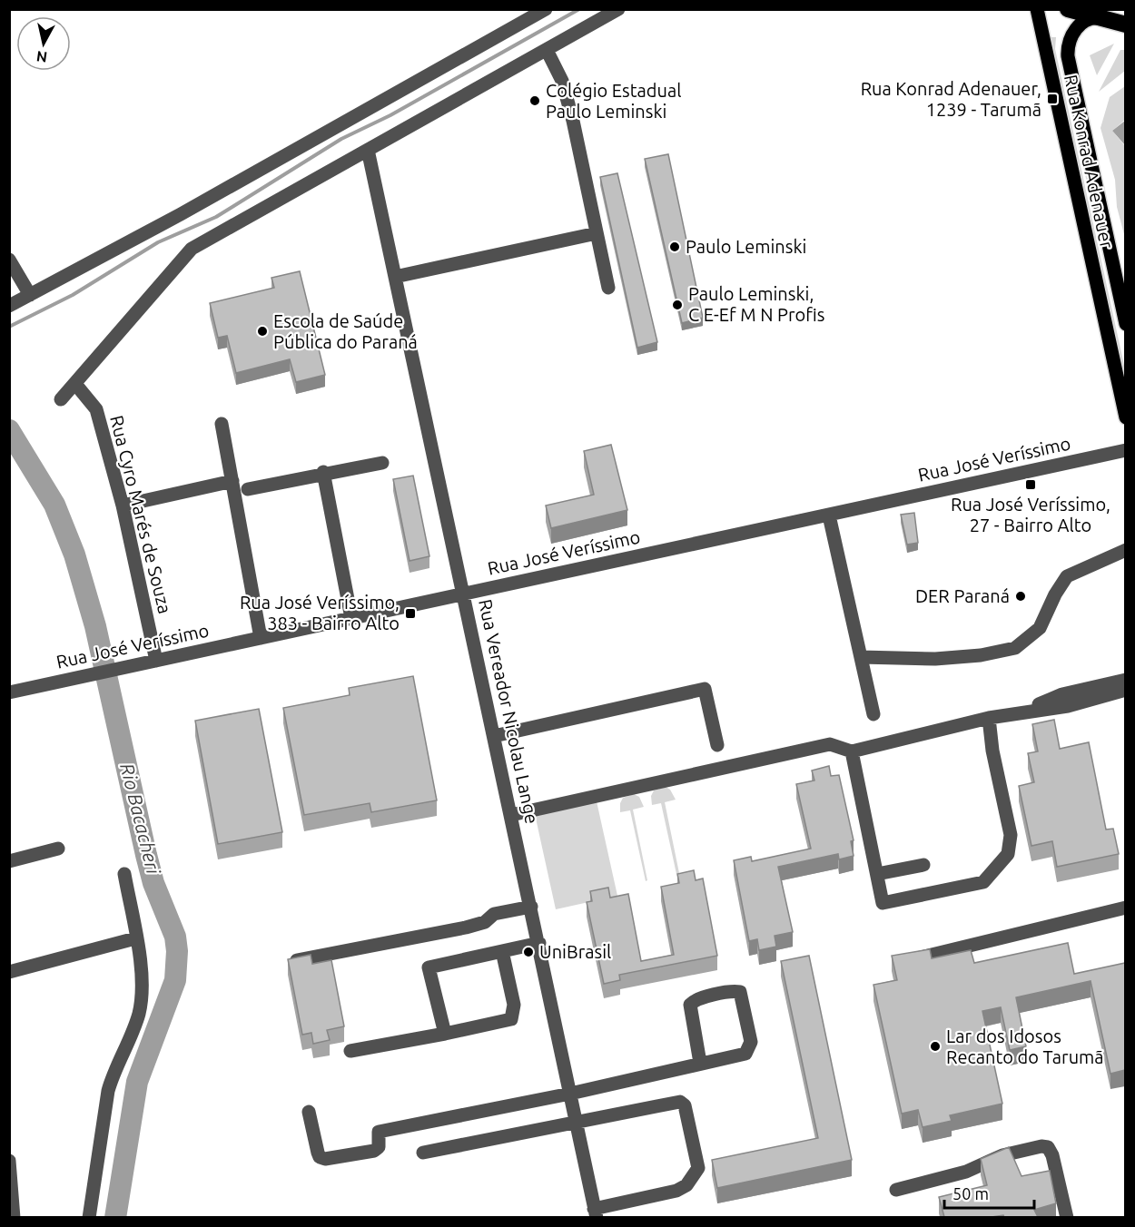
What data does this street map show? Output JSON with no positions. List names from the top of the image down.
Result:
{
  "streets": {
    "main road": ["Rua Konrad Adenauer"],
    "street": ["Rua José Veríssimo", "Rua Cyro Marés de Souza", "Rua Vereador Nicolau Lange"]
  },
  "crossings": [
    ["Rua José Veríssimo", "Rua Cyro Marés de Souza"],
    ["Rua José Veríssimo", "Rua Vereador Nicolau Lange"]
  ],
  "water": ["Rio Bacacheri"],
  "places": {
    "transit": ["Rua Konrad Adenauer, 1239 - Tarumã", "Rua José Veríssimo, 27 - Bairro Alto", "Rua José Veríssimo, 383 - Bairro Alto"],
    "other": [
      "Colégio Estadual Paulo Leminski",
      "Paulo Leminski",
      "Paulo Leminski, C E-Ef M N Profis",
      "Escola de Saúde Pública do Paraná",
      "DER Paraná",
      "UniBrasil",
      "Lar dos Idosos Recanto do Tarumã"
    ]
  },
  "scale_bar": "50 m",
  "north": "bottom"
}
